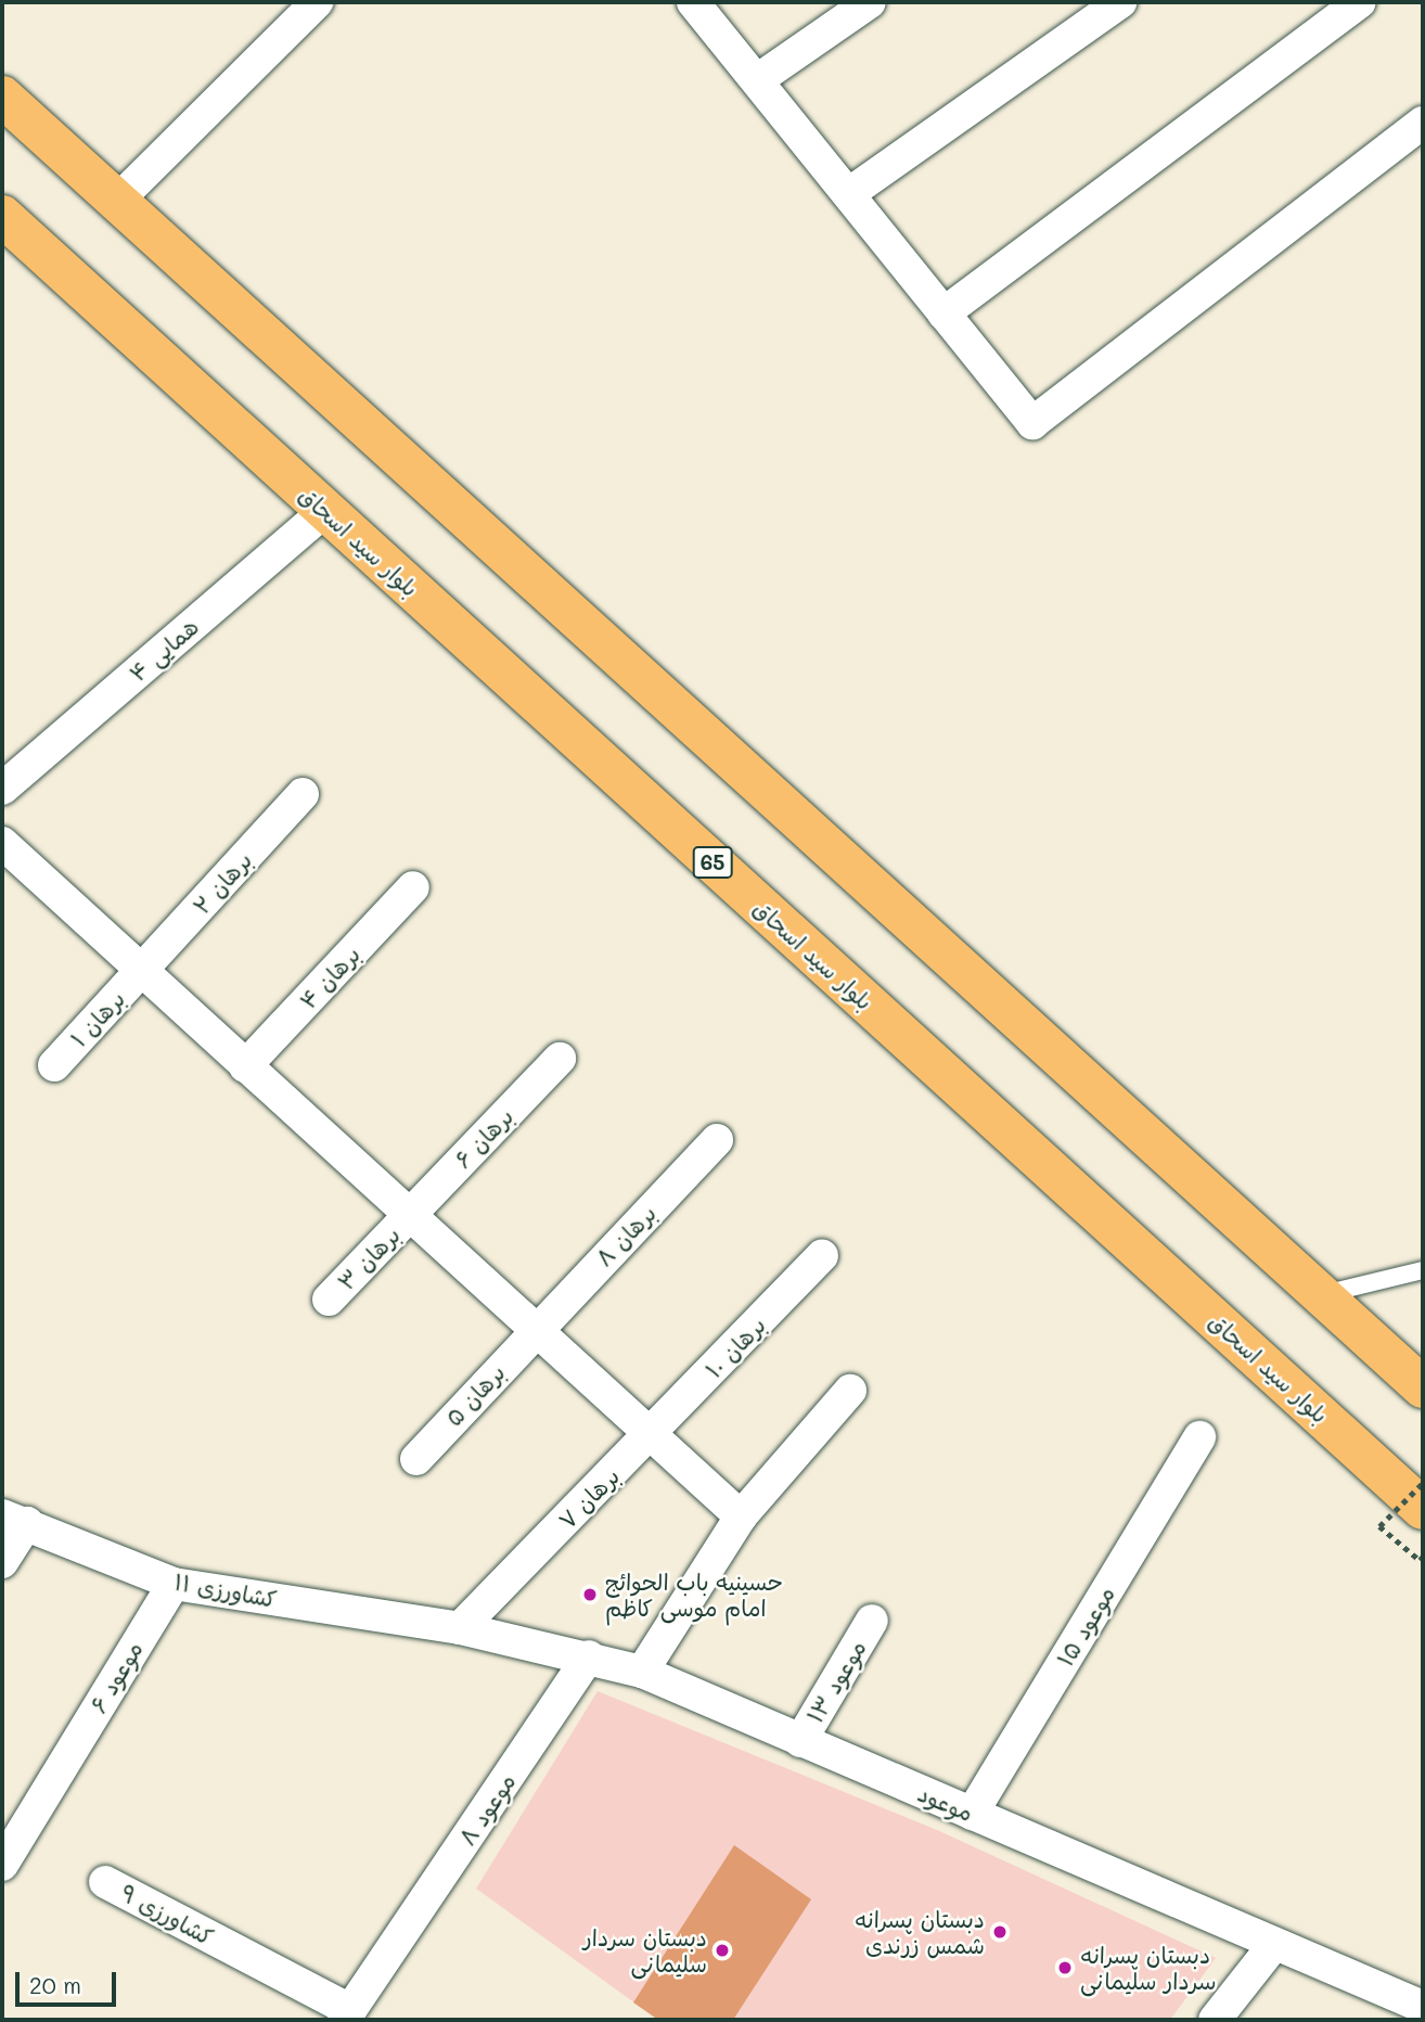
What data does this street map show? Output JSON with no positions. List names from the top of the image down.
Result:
{
  "streets": {
    "main road": ["بلوار سید اسحاق", "65"],
    "street": [
      "همایی ۴",
      "برهان ۲",
      "برهان ۴",
      "برهان ۱",
      "برهان ۶",
      "برهان ۸",
      "برهان ۳",
      "برهان ۱۰",
      "برهان ۵",
      "برهان ۷",
      "کشاورزی ۱۱",
      "موعود ۱۵",
      "موعود ۶",
      "موعود ۱۳",
      "موعود",
      "موعود ۸",
      "کشاورزی ۹"
    ]
  },
  "crossings": [
    ["بلوار سید اسحاق", "همایی ۴"],
    ["برهان ۲", "برهان ۱"],
    ["برهان ۶", "برهان ۳"],
    ["برهان ۸", "برهان ۵"],
    ["برهان ۱۰", "برهان ۷"],
    ["برهان ۷", "کشاورزی ۱۱"],
    ["برهان ۷", "موعود"],
    ["کشاورزی ۱۱", "موعود ۶"],
    ["کشاورزی ۱۱", "موعود"],
    ["موعود ۱۵", "موعود"],
    ["موعود ۱۳", "موعود"],
    ["موعود", "موعود ۸"],
    ["موعود ۸", "کشاورزی ۹"]
  ],
  "places": [
    "حسینیه باب الحوائج امام موسی کاظم",
    "دبستان پسرانه شمس زرندی",
    "دبستان سردار سلیمانی",
    "دبستان پسرانه سردار سلیمانی"
  ],
  "scale_bar": "20 m"
}
